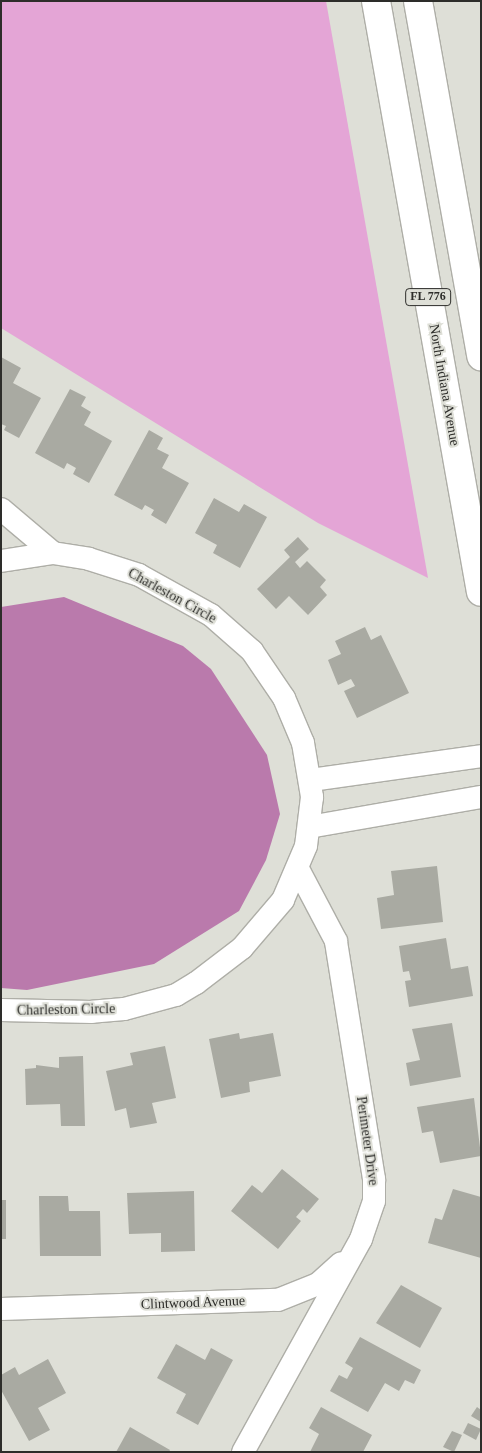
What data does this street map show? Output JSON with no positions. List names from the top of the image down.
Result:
{
  "streets": {
    "main road": ["FL 776", "North Indiana Avenue"],
    "street": ["Charleston Circle", "Perimeter Drive", "Clintwood Avenue"]
  },
  "crossings": [
    ["Charleston Circle", "Perimeter Drive"],
    ["Perimeter Drive", "Clintwood Avenue"]
  ]
}
